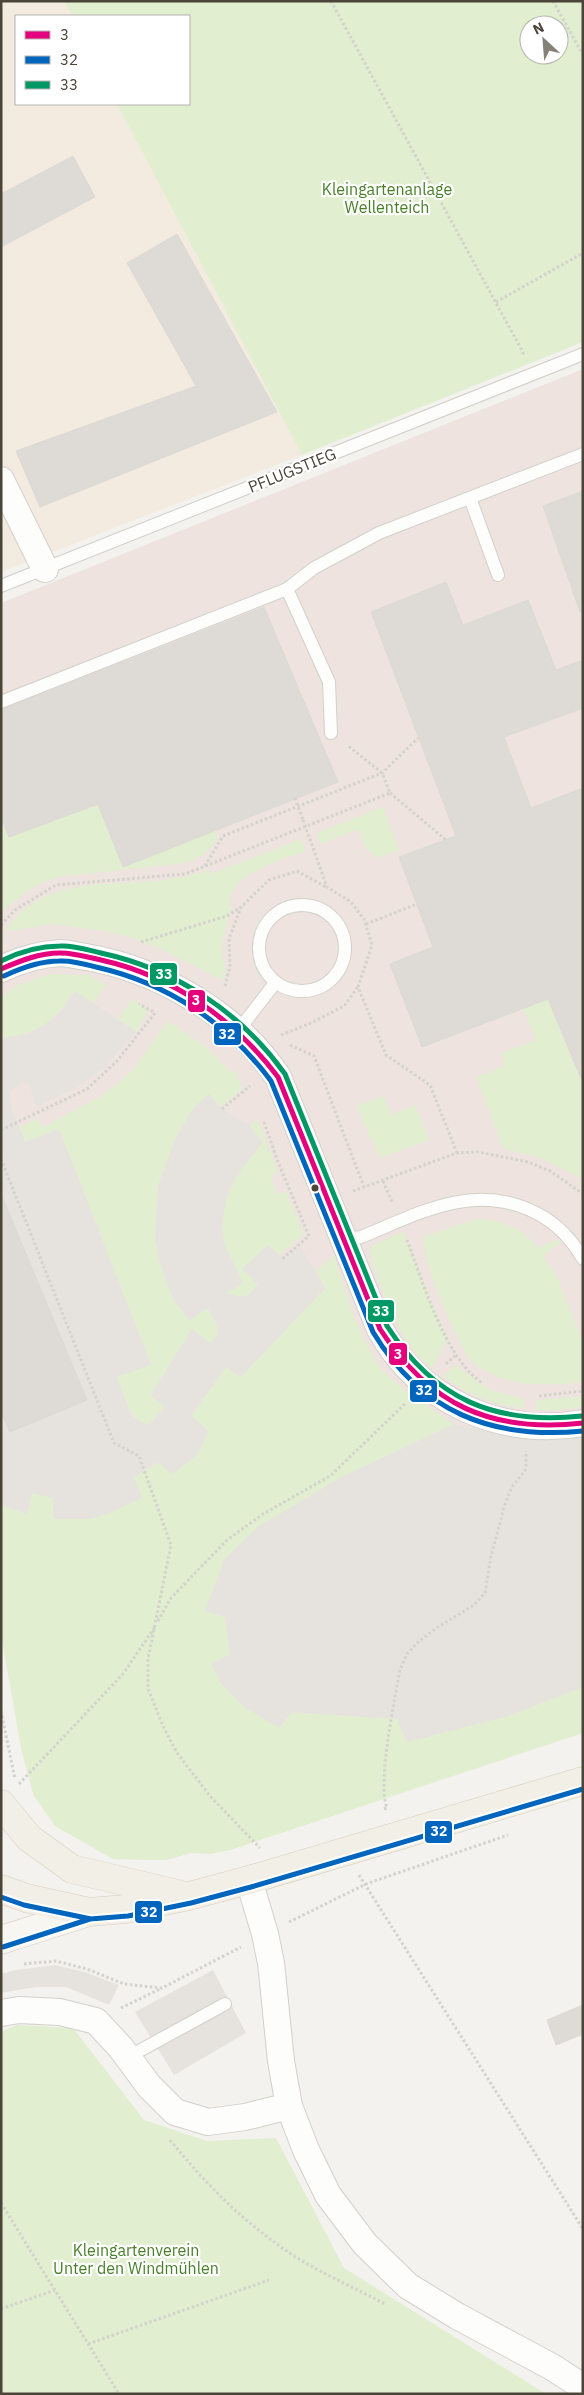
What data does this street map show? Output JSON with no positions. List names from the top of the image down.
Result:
{
  "streets": {
    "lane": ["PFLUGSTIEG"]
  },
  "parks": ["Kleingartenanlage Wellenteich", "Kleingartenverein Unter den Windmühlen"],
  "lines": ["transit line 33", "transit line 3", "transit line 32"],
  "legend": ["3", "32", "33"],
  "north": "top left"
}
